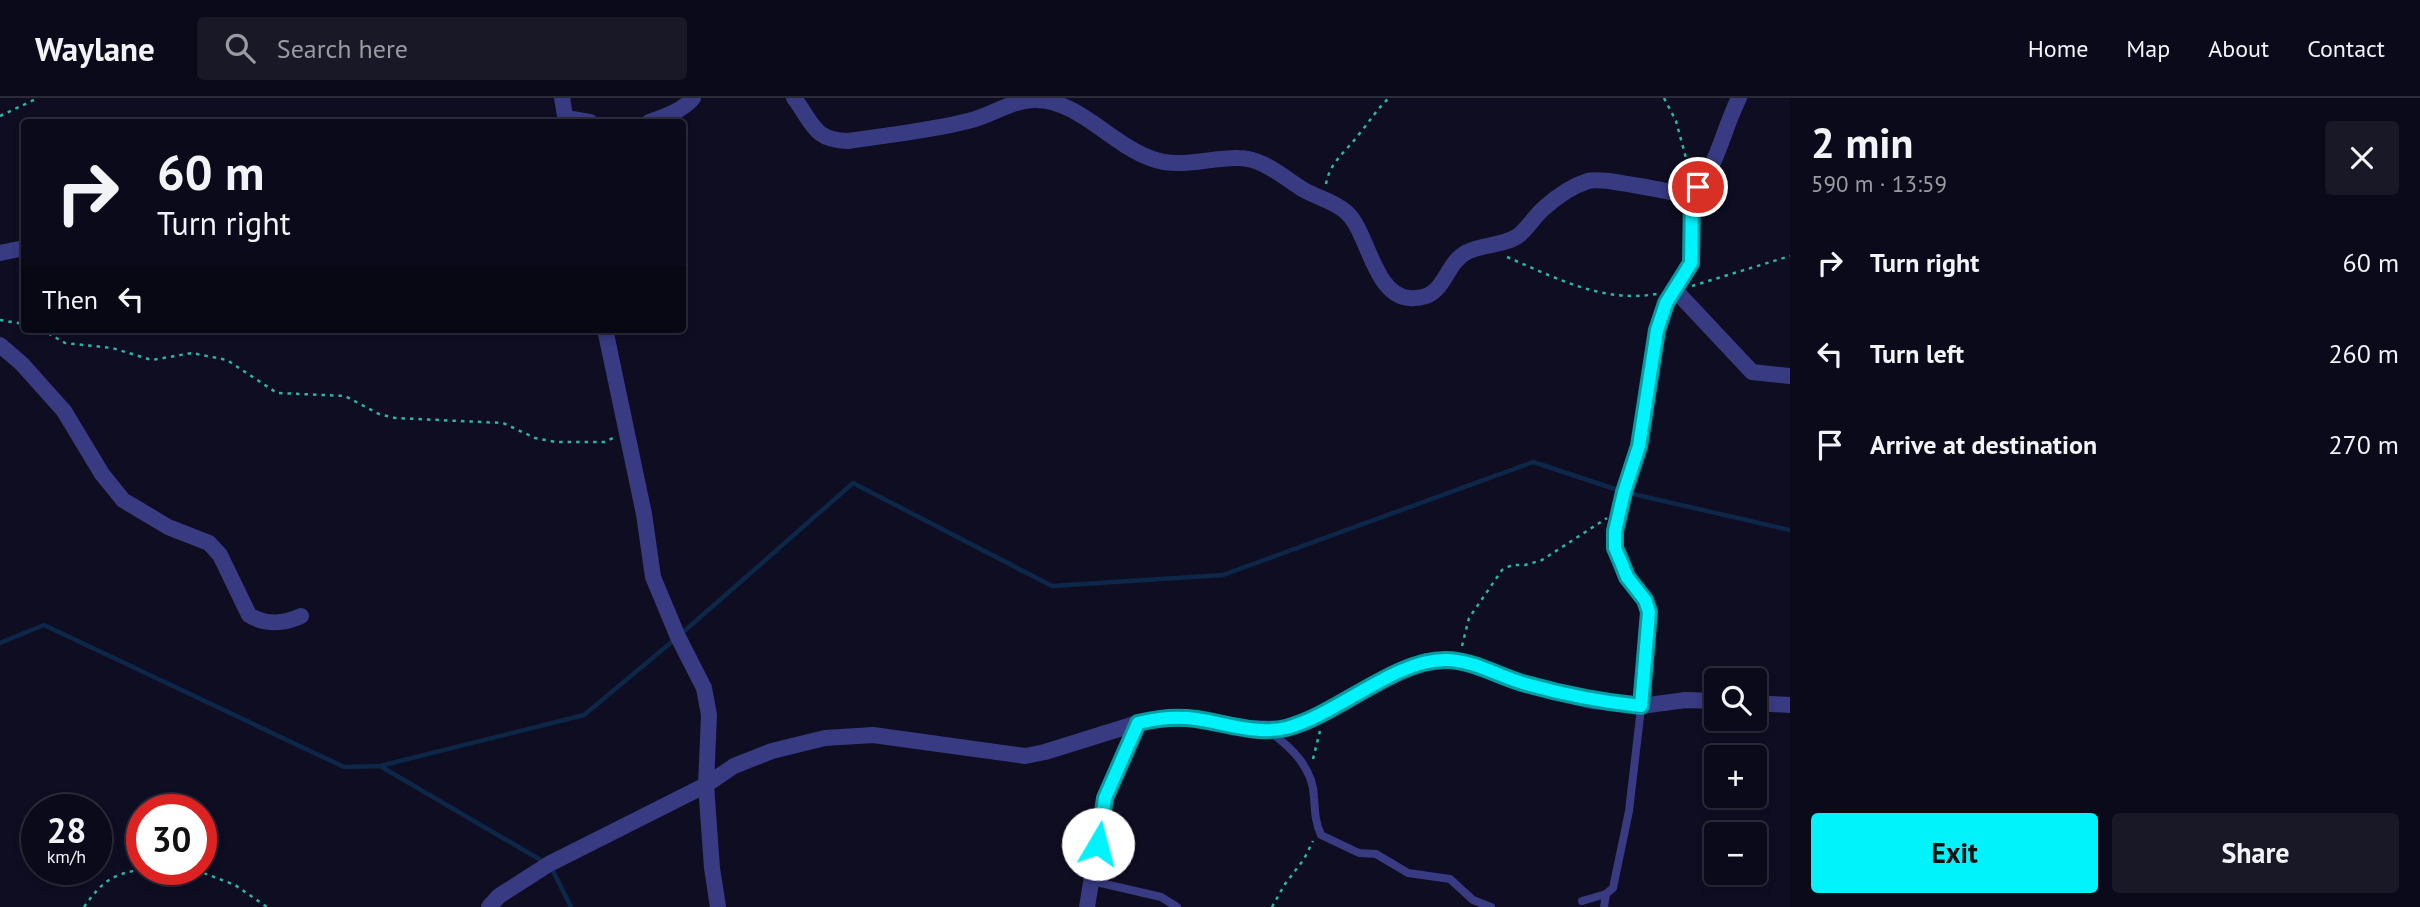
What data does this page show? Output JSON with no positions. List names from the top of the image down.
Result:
{
  "page": {
    "header": "Waylane",
    "search": "Search here",
    "nav": [
      "Home",
      "Map",
      "About",
      "Contact"
    ],
    "heading": ["2 min", "590 m · 13:59"],
    "turn": ["60 m", "Turn right"],
    "list": [
      {
        "name": "Turn right",
        "value": "60 m"
      },
      {
        "name": "Turn left",
        "value": "260 m"
      },
      {
        "name": "Arrive at destination",
        "value": "270 m"
      }
    ],
    "then": "Then",
    "map_buttons": ["+", "−"],
    "speed": "28 km/h",
    "limit": "30",
    "buttons": ["Exit", "Share"]
  }
}
